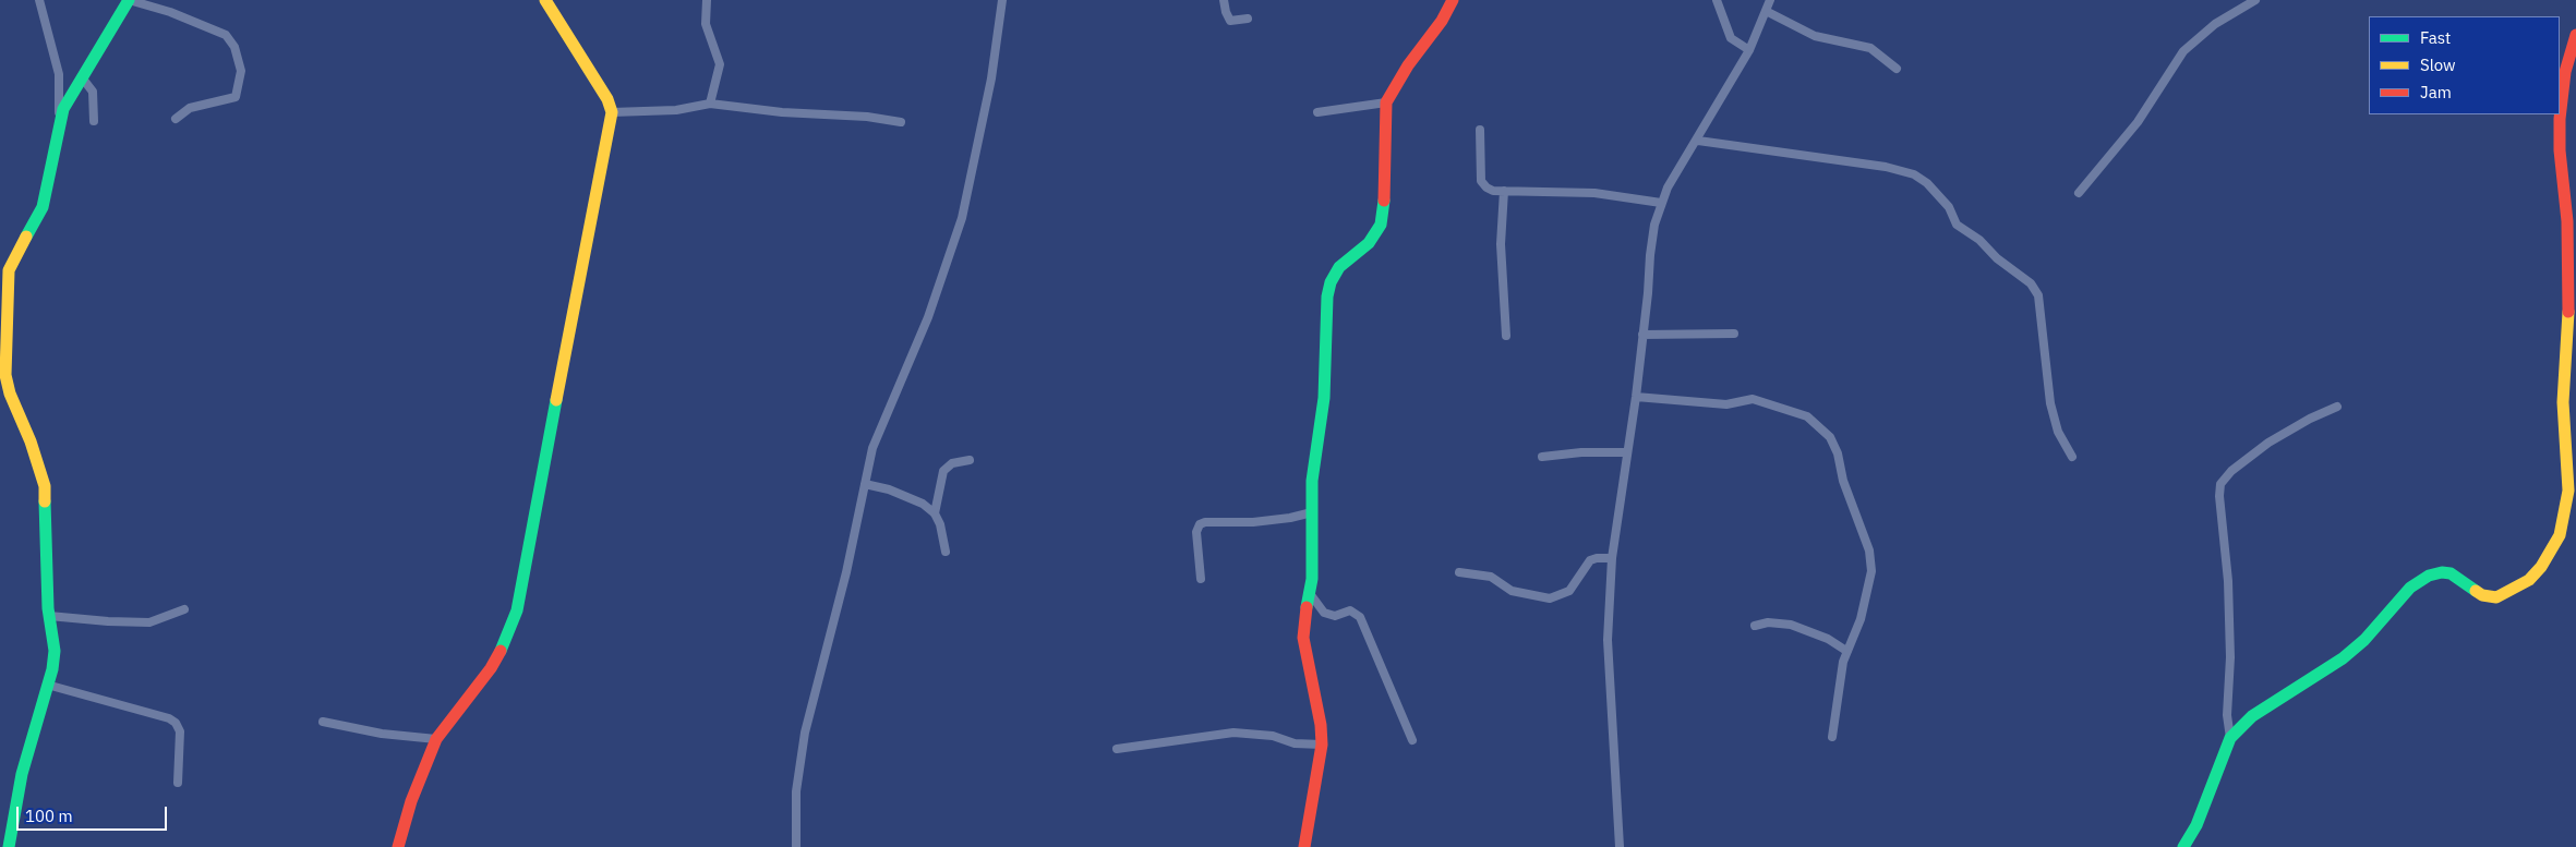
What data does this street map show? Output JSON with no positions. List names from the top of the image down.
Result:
{
  "legend": ["Fast", "Slow", "Jam"],
  "scale_bar": "100 m"
}
